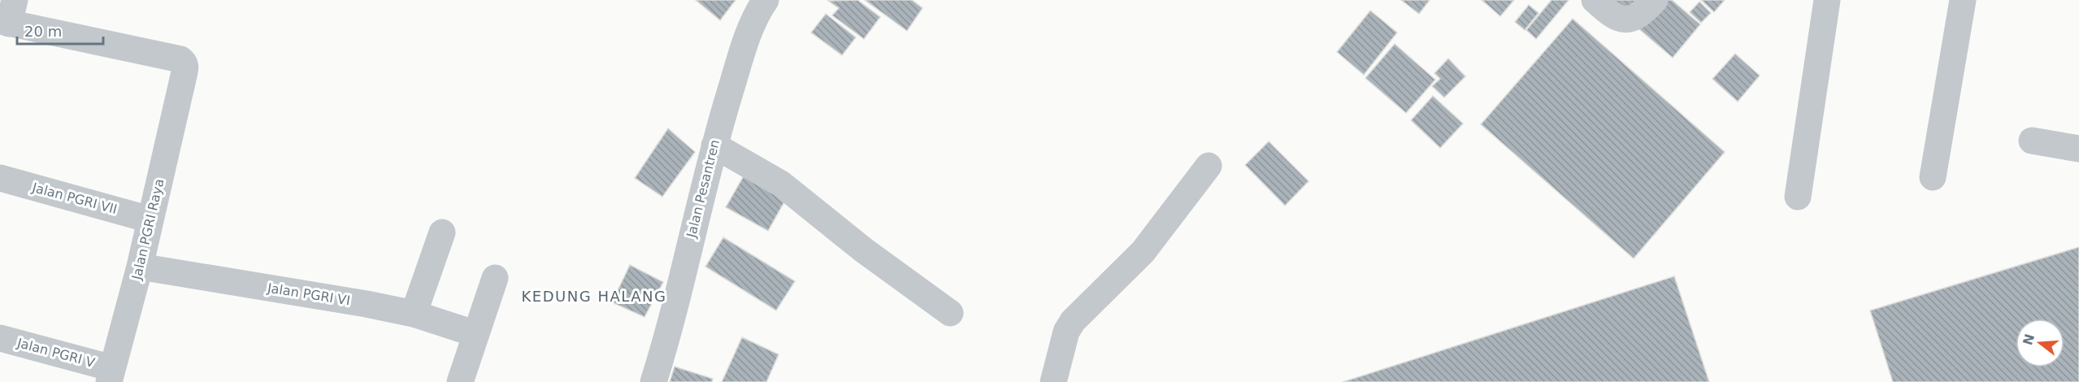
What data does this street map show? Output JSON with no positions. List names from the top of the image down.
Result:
{
  "streets": {
    "street": [
      "Jalan Pesantren",
      "Jalan PGRI VII",
      "Jalan PGRI Raya",
      "Jalan PGRI VI",
      "Jalan PGRI V"
    ]
  },
  "crossings": [
    ["Jalan PGRI VII", "Jalan PGRI Raya"],
    ["Jalan PGRI Raya", "Jalan PGRI VI"],
    ["Jalan PGRI Raya", "Jalan PGRI V"]
  ],
  "districts": ["KEDUNG HALANG"],
  "scale_bar": "20 m",
  "north": "left"
}
